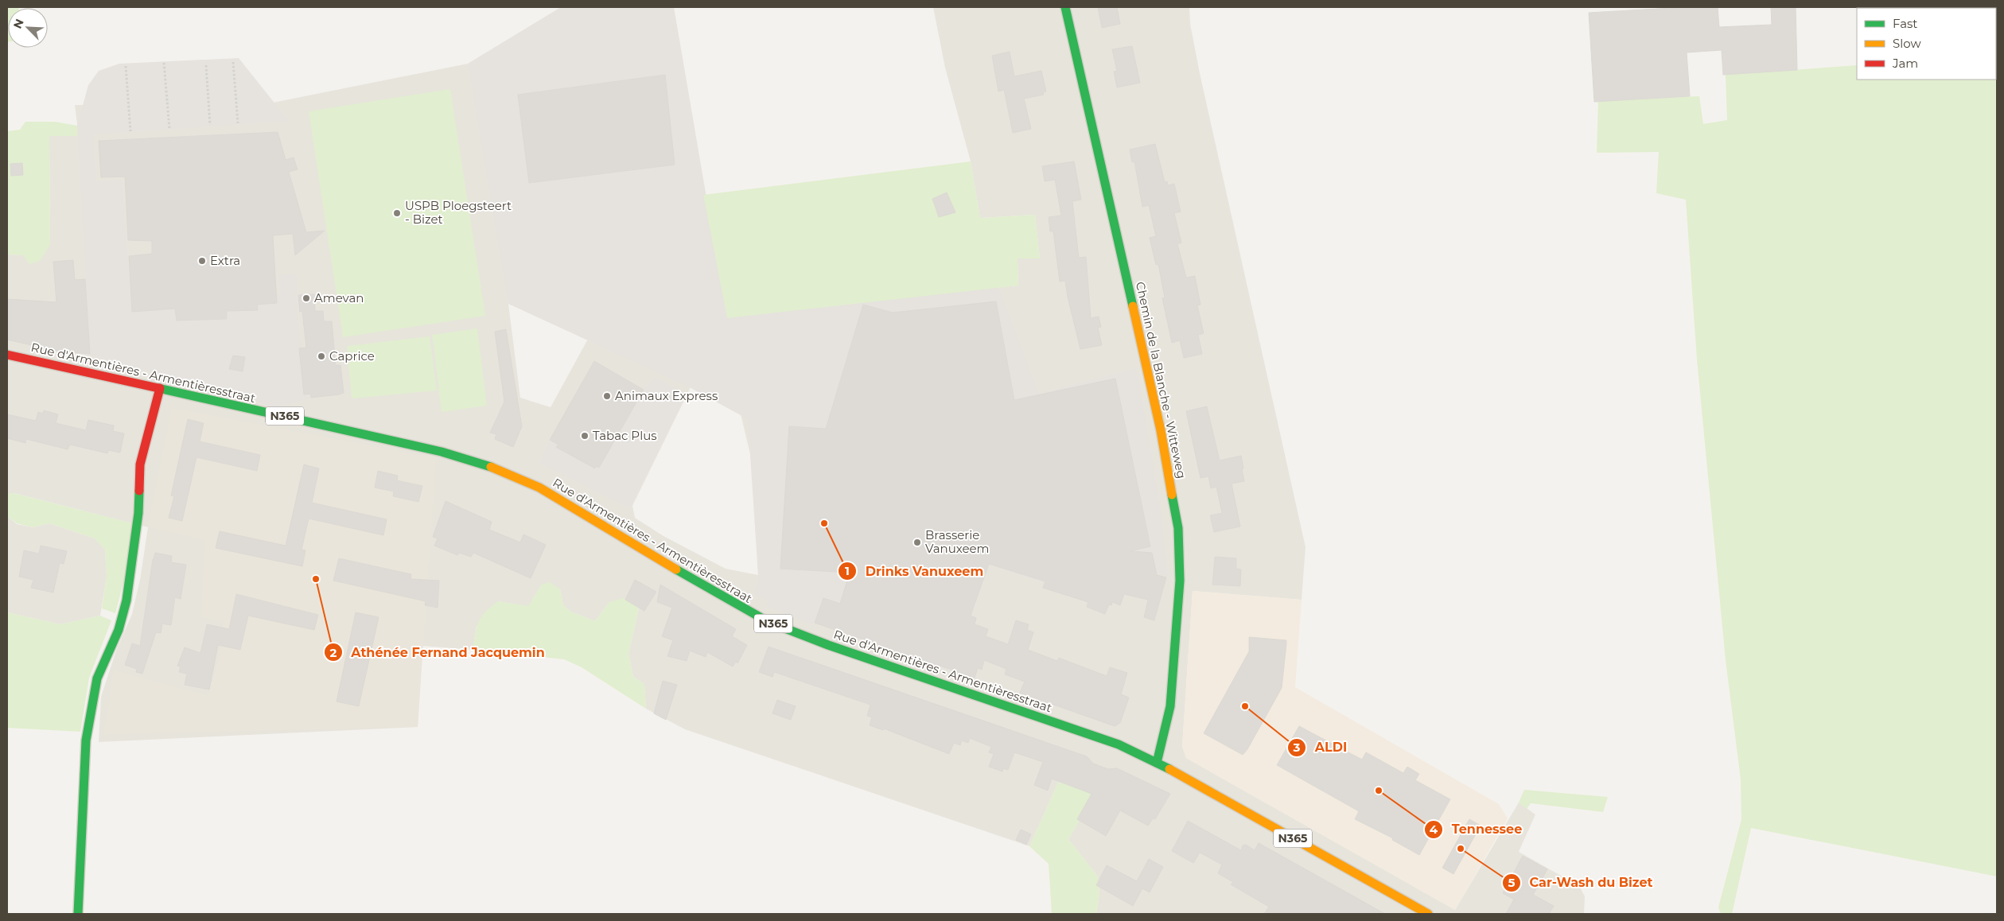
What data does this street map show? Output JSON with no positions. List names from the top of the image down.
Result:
{
  "streets": {
    "main road": ["Rue d'Armentières - Armentièresstraat", "Chemin de la Blanche - Witteweg", "N365"]
  },
  "crossings": [
    ["Rue d'Armentières - Armentièresstraat", "Chemin de la Blanche - Witteweg"]
  ],
  "places": [
    "USPB Ploegsteert - Bizet",
    "Extra",
    "Amevan",
    "Caprice",
    "Animaux Express",
    "Tabac Plus",
    "Drinks Vanuxeem",
    "Brasserie Vanuxeem",
    "Athénée Fernand Jacquemin",
    "ALDI",
    "Tennessee",
    "Car-Wash du Bizet"
  ],
  "legend": ["Fast", "Slow", "Jam"],
  "north": "top left"
}
